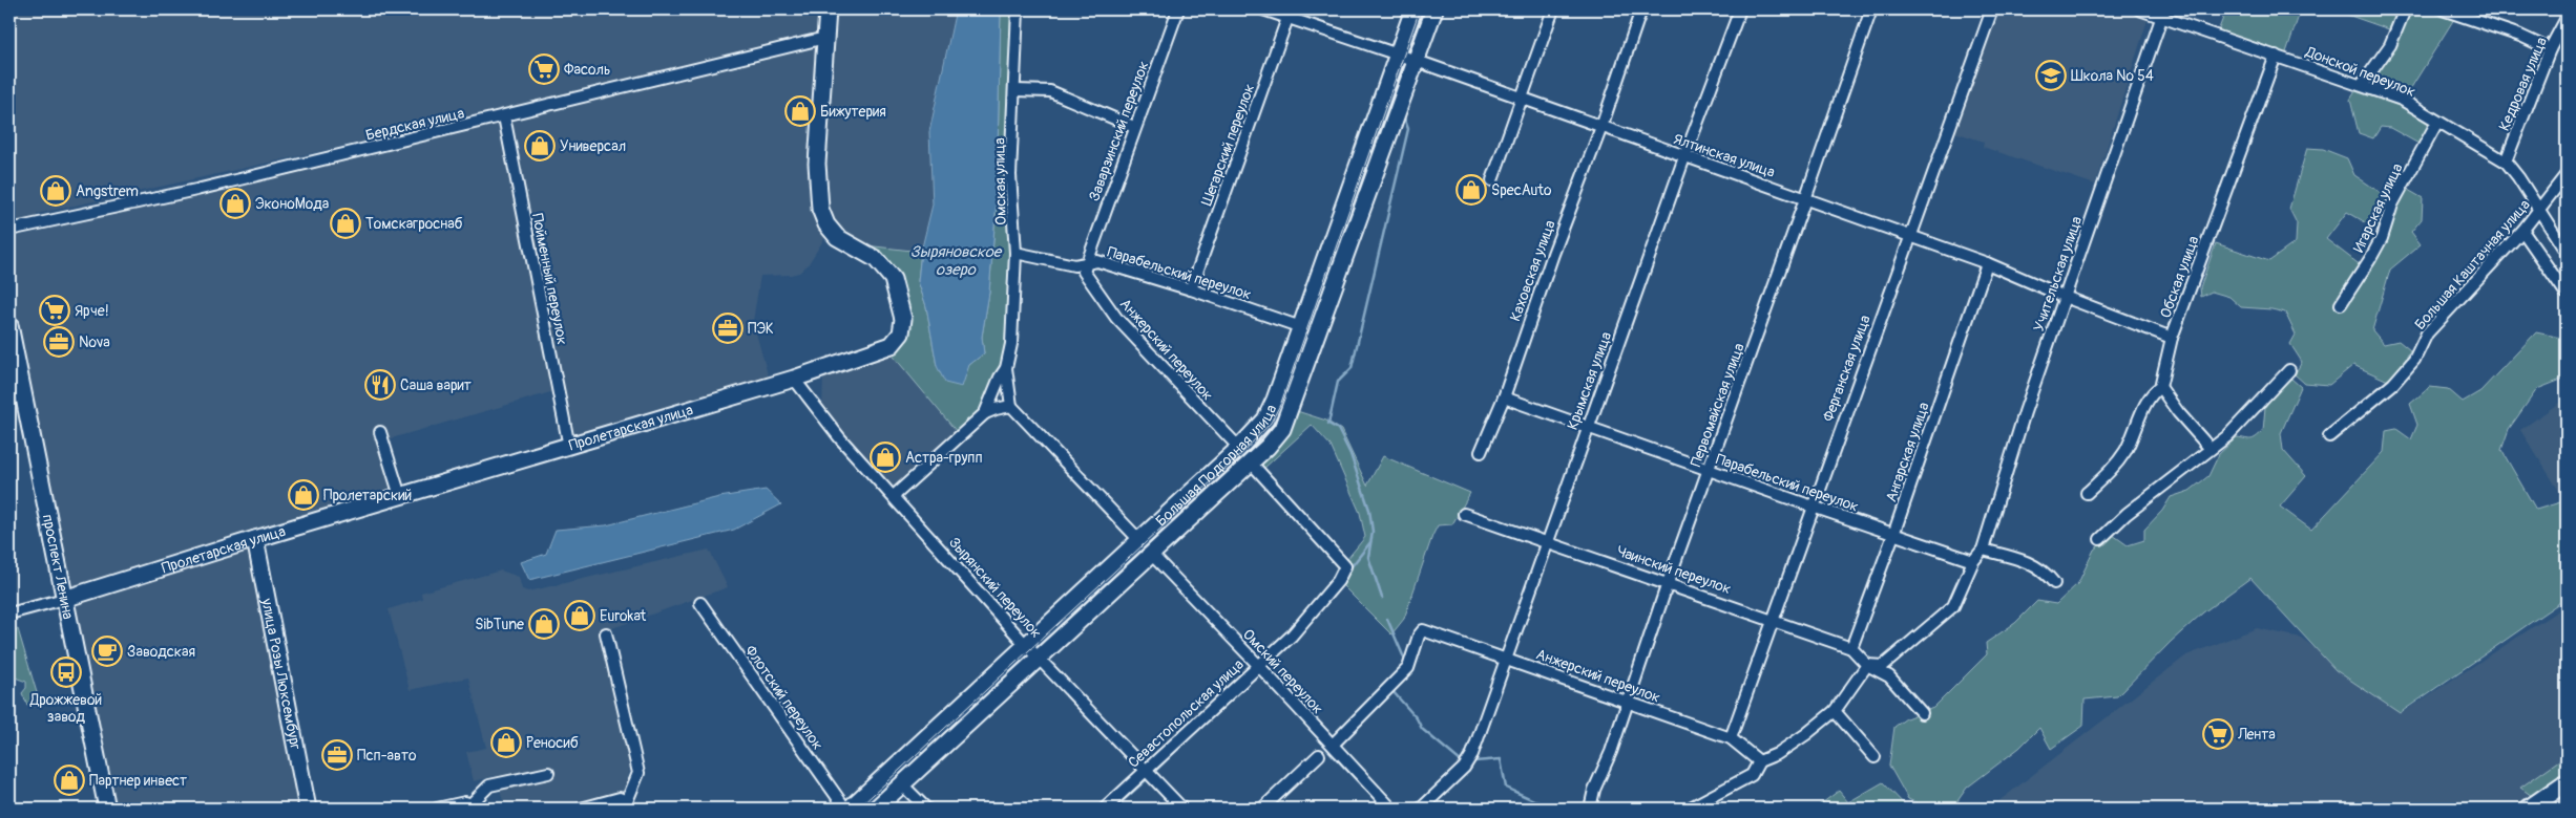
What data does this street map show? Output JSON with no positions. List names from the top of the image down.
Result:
{
  "streets": {
    "main road": [
      "Пролетарская улица",
      "Большая Подгорная улица",
      "проспект Ленина",
      "улица Розы Люксембург"
    ],
    "street": [
      "Донской переулок",
      "Кедровая улица",
      "Бердская улица",
      "Заварзинский переулок",
      "Шегарский переулок",
      "Ялтинская улица",
      "Омская улица",
      "Игарская улица",
      "Большая Каштачная улица",
      "Каховская улица",
      "Парабельский переулок",
      "Учительская улица",
      "Обская улица",
      "Пойменный переулок",
      "Анжерский переулок",
      "Ферганская улица",
      "Крымская улица",
      "Первомайская улица",
      "Ангарская улица",
      "Чаинский переулок",
      "Зырянский переулок",
      "Омский переулок",
      "Флотский переулок",
      "Севастопольская улица"
    ]
  },
  "crossings": [
    ["Донской переулок", "Кедровая улица"],
    ["Донской переулок", "Игарская улица"],
    ["Донской переулок", "Большая Каштачная улица"],
    ["Донской переулок", "Учительская улица"],
    ["Донской переулок", "Обская улица"],
    ["Бердская улица", "Пойменный переулок"],
    ["Бердская улица", "Пролетарская улица"],
    ["Заварзинский переулок", "Парабельский переулок"],
    ["Заварзинский переулок", "Анжерский переулок"],
    ["Шегарский переулок", "Ялтинская улица"],
    ["Шегарский переулок", "Парабельский переулок"],
    ["Ялтинская улица", "Каховская улица"],
    ["Ялтинская улица", "Учительская улица"],
    ["Ялтинская улица", "Обская улица"],
    ["Ялтинская улица", "Ферганская улица"],
    ["Ялтинская улица", "Крымская улица"],
    ["Ялтинская улица", "Первомайская улица"],
    ["Ялтинская улица", "Ангарская улица"],
    ["Ялтинская улица", "Большая Подгорная улица"],
    ["Омская улица", "Парабельский переулок"],
    ["Омская улица", "Зырянский переулок"],
    ["Каховская улица", "Парабельский переулок"],
    ["Парабельский переулок", "Анжерский переулок"],
    ["Парабельский переулок", "Ферганская улица"],
    ["Парабельский переулок", "Крымская улица"],
    ["Парабельский переулок", "Первомайская улица"],
    ["Парабельский переулок", "Ангарская улица"],
    ["Парабельский переулок", "Большая Подгорная улица"],
    ["Пойменный переулок", "Пролетарская улица"],
    ["Анжерский переулок", "Ферганская улица"],
    ["Анжерский переулок", "Крымская улица"],
    ["Анжерский переулок", "Первомайская улица"],
    ["Анжерский переулок", "Большая Подгорная улица"],
    ["Анжерский переулок", "Омский переулок"],
    ["Ферганская улица", "Чаинский переулок"],
    ["Крымская улица", "Чаинский переулок"],
    ["Первомайская улица", "Чаинский переулок"],
    ["Пролетарская улица", "проспект Ленина"],
    ["Пролетарская улица", "Зырянский переулок"],
    ["Пролетарская улица", "улица Розы Люксембург"],
    ["Ангарская улица", "Чаинский переулок"],
    ["Большая Подгорная улица", "Зырянский переулок"],
    ["Большая Подгорная улица", "Омский переулок"],
    ["Большая Подгорная улица", "Флотский переулок"],
    ["Большая Подгорная улица", "Севастопольская улица"],
    ["Зырянский переулок", "Севастопольская улица"],
    ["Омский переулок", "Севастопольская улица"]
  ],
  "water": ["Зыряновское озеро"],
  "places": {
    "supermarket": ["Фасоль", "Ярче!", "Лента"],
    "school or university": ["Школа № 54"],
    "shop": [
      "Бижутерия",
      "Универсал",
      "SpecAuto",
      "Angstrem",
      "ЭконоМода",
      "Томскагроснаб",
      "Астра-групп",
      "Пролетарский",
      "Eurokat",
      "SibTune",
      "Реносиб",
      "Партнер инвест"
    ],
    "office": ["ПЭК", "Nova", "Псп-авто"],
    "restaurant": ["Саша варит"],
    "cafe": ["Заводская"],
    "bus stop": ["Дрожжевой завод"]
  }
}
